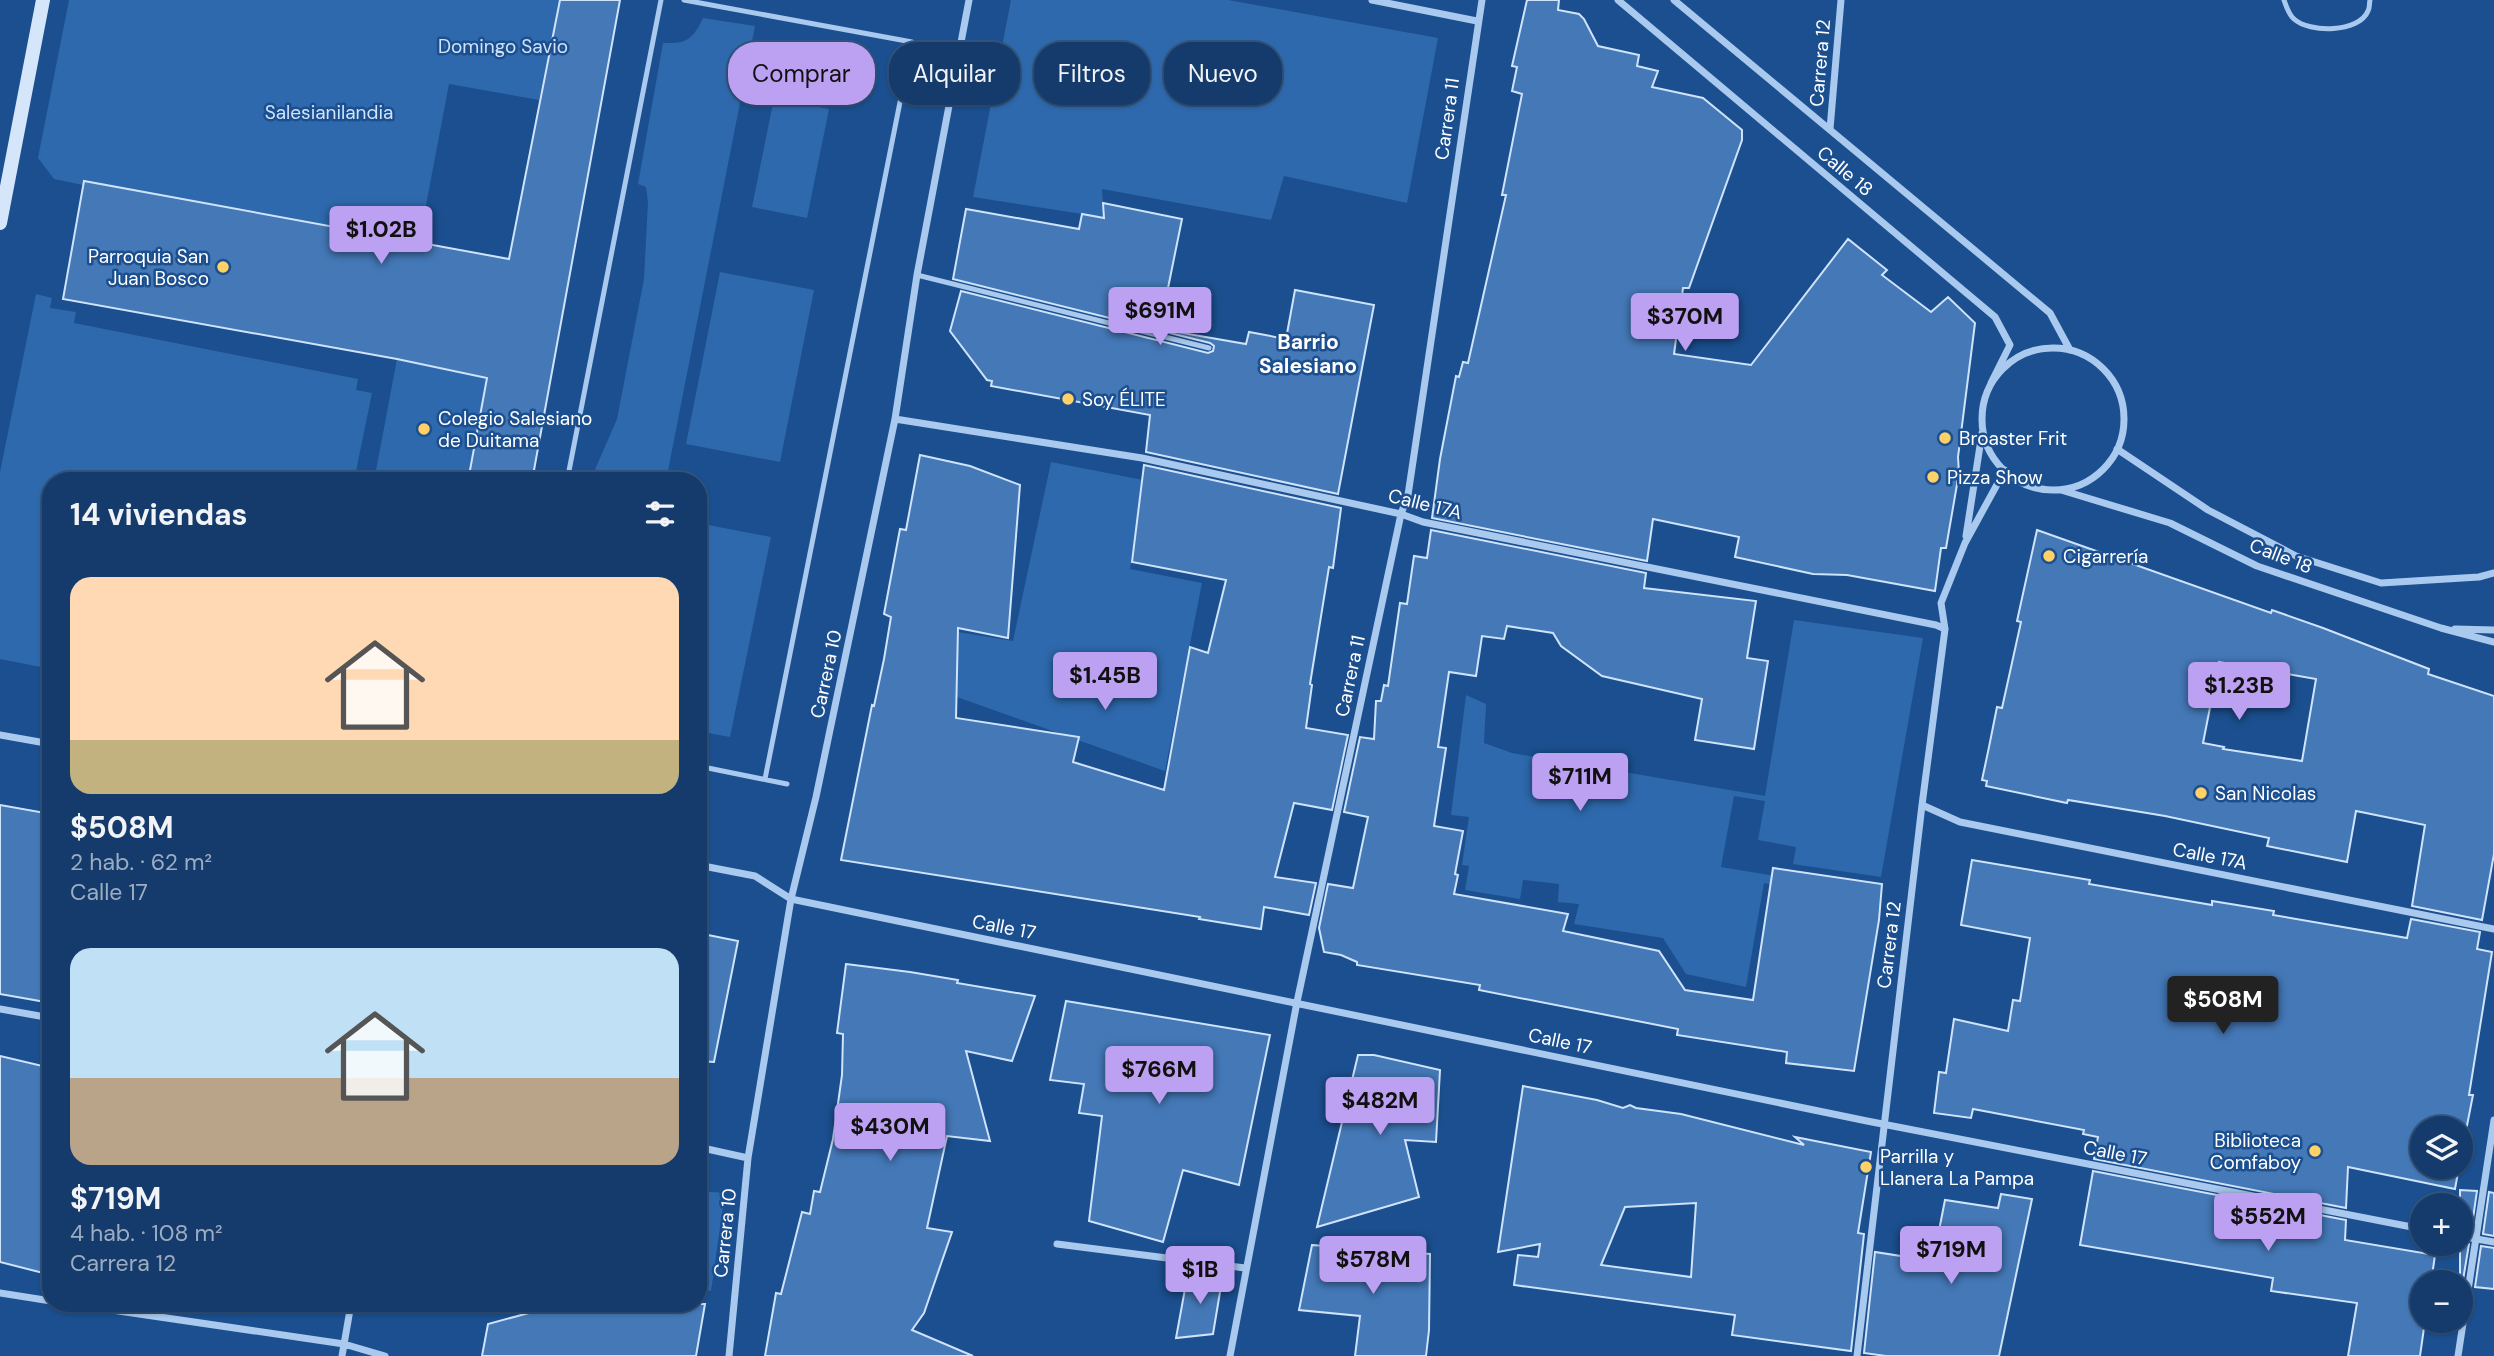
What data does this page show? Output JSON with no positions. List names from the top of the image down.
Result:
{
  "streets": {
    "street": [
      "Carrera 12",
      "Carrera 11",
      "Calle 18",
      "Calle 17A",
      "Carrera 10",
      "Calle 17"
    ]
  },
  "crossings": [
    ["Carrera 12", "Calle 18"],
    ["Carrera 12", "Calle 17A"],
    ["Carrera 12", "Calle 17"],
    ["Carrera 11", "Calle 17A"],
    ["Carrera 11", "Calle 17"],
    ["Calle 17A", "Carrera 10"],
    ["Carrera 10", "Calle 17"]
  ],
  "districts": ["Barrio Salesiano"],
  "parks": ["Domingo Savio", "Salesianilandia"],
  "places": [
    "Parroquia San Juan Bosco",
    "Soy ÉLITE",
    "Colegio Salesiano de Duitama",
    "Broaster Frit",
    "Pizza Show",
    "Cigarrería",
    "San Nicolas",
    "Biblioteca Comfaboy",
    "Parrilla y Llanera La Pampa"
  ],
  "page": {
    "chip": [
      "Comprar",
      "Alquilar",
      "Filtros",
      "Nuevo"
    ],
    "price": [
      "$1.02B",
      "$691M",
      "$370M",
      "$1.45B",
      "$1.23B",
      "$711M",
      "$508M",
      "$766M",
      "$482M",
      "$430M",
      "$552M",
      "$719M",
      "$578M",
      "$1B"
    ],
    "heading": "14 viviendas",
    "list": [
      {
        "name": "$508M",
        "note": "2 hab. · 62 m² · Calle 17"
      },
      {
        "name": "$719M",
        "note": "4 hab. · 108 m² · Carrera 12"
      }
    ],
    "map_buttons": ["+", "−"]
  }
}
